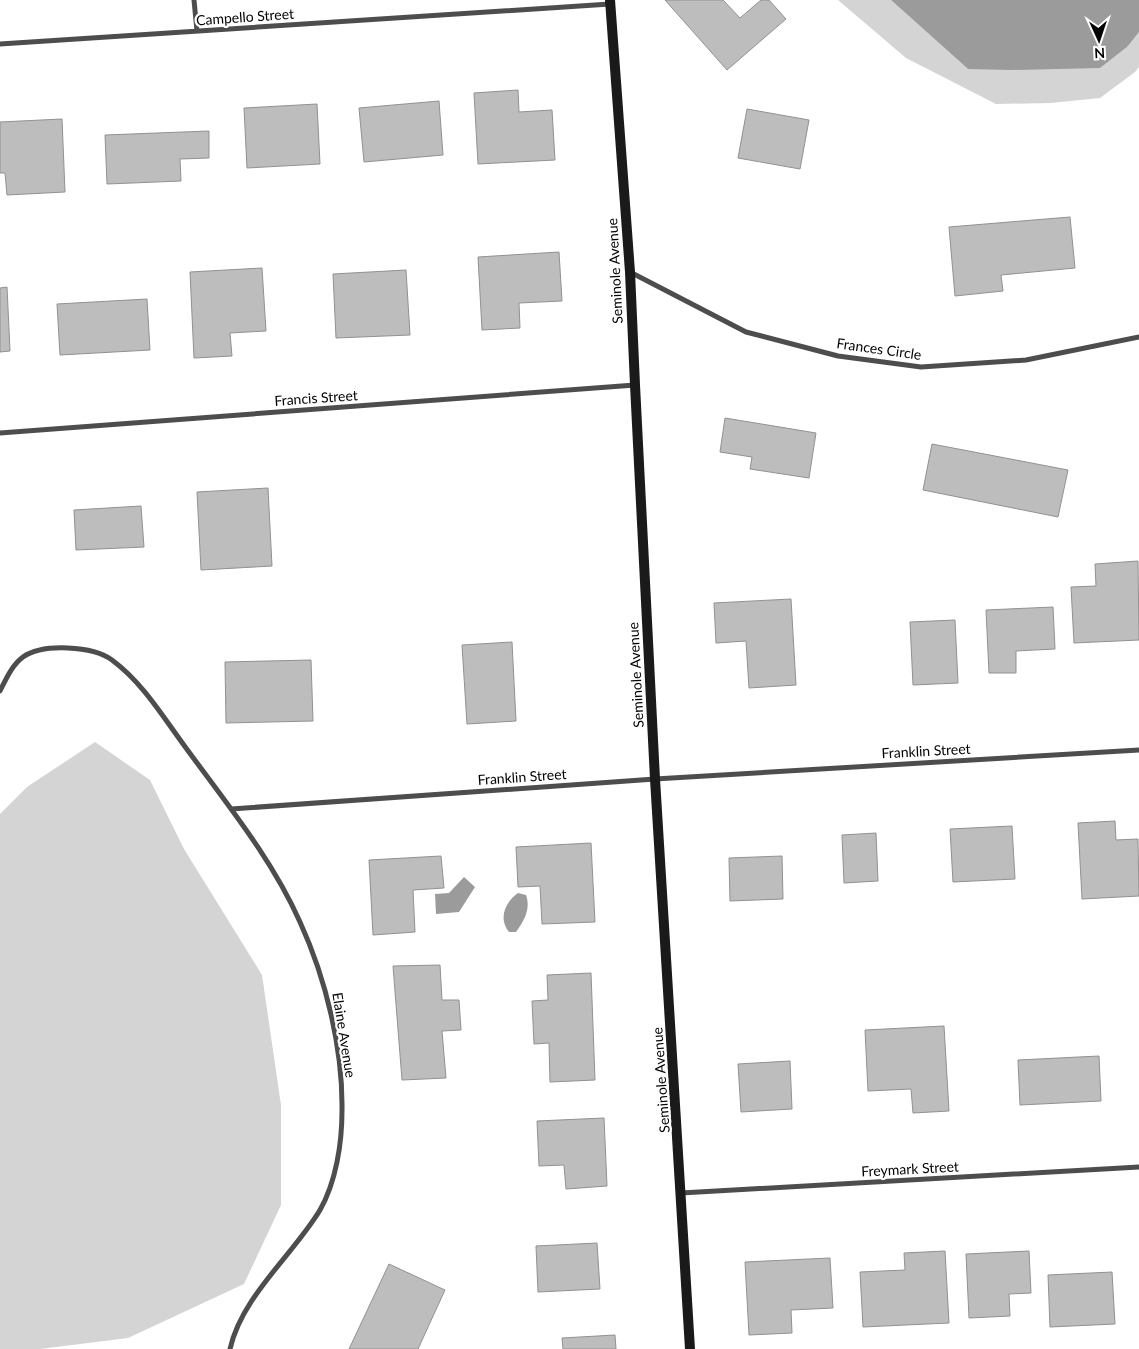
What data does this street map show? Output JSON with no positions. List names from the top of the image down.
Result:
{
  "streets": {
    "street": [
      "Campello Street",
      "Seminole Avenue",
      "Frances Circle",
      "Francis Street",
      "Franklin Street",
      "Elaine Avenue",
      "Freymark Street"
    ]
  },
  "crossings": [
    ["Campello Street", "Seminole Avenue"],
    ["Seminole Avenue", "Frances Circle"],
    ["Seminole Avenue", "Francis Street"],
    ["Seminole Avenue", "Franklin Street"],
    ["Seminole Avenue", "Freymark Street"],
    ["Franklin Street", "Elaine Avenue"]
  ],
  "north": "bottom"
}
